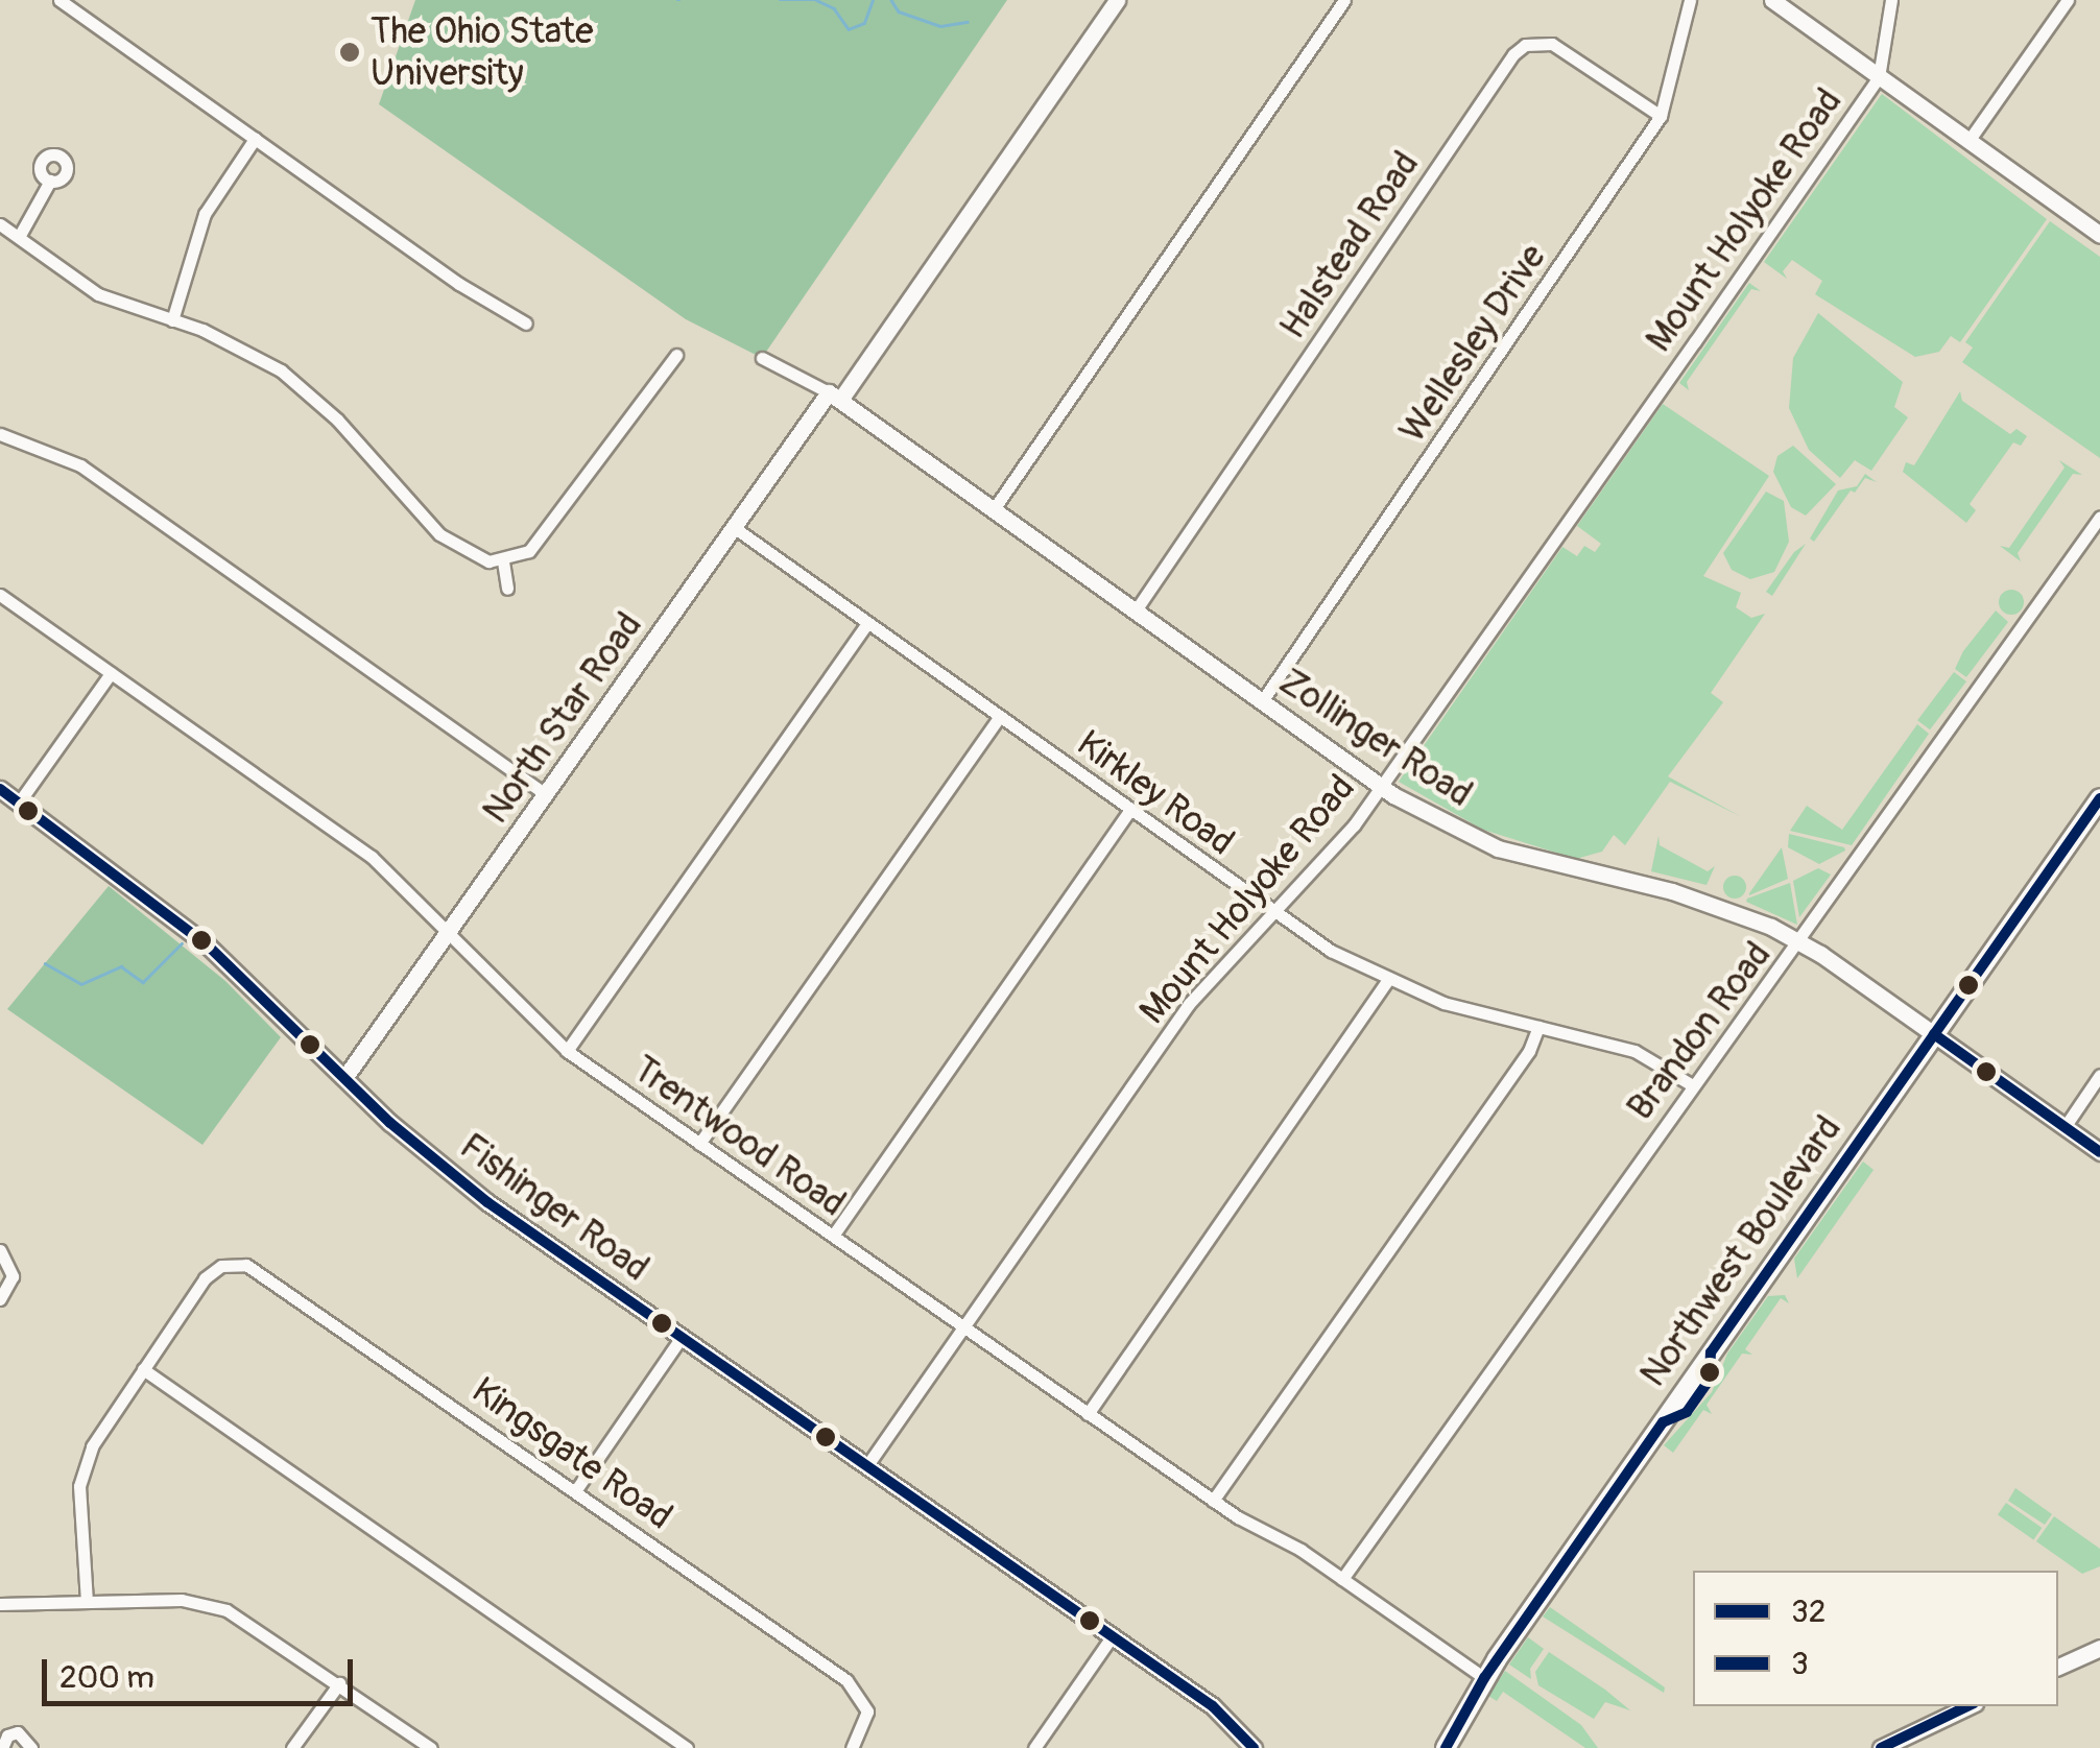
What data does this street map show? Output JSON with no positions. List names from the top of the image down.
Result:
{
  "streets": {
    "main road": ["Northwest Boulevard"],
    "street": [
      "Mount Holyoke Road",
      "Halstead Road",
      "Wellesley Drive",
      "North Star Road",
      "Zollinger Road",
      "Kirkley Road",
      "Brandon Road",
      "Trentwood Road",
      "Fishinger Road",
      "Kingsgate Road"
    ]
  },
  "crossings": [
    ["Mount Holyoke Road", "Zollinger Road"],
    ["Mount Holyoke Road", "Kirkley Road"],
    ["Mount Holyoke Road", "Trentwood Road"],
    ["Mount Holyoke Road", "Fishinger Road"],
    ["Halstead Road", "Wellesley Drive"],
    ["Halstead Road", "Zollinger Road"],
    ["Wellesley Drive", "Zollinger Road"],
    ["North Star Road", "Zollinger Road"],
    ["North Star Road", "Kirkley Road"],
    ["North Star Road", "Trentwood Road"],
    ["North Star Road", "Fishinger Road"],
    ["Zollinger Road", "Brandon Road"],
    ["Zollinger Road", "Northwest Boulevard"],
    ["Kirkley Road", "Brandon Road"],
    ["Brandon Road", "Trentwood Road"],
    ["Trentwood Road", "Northwest Boulevard"]
  ],
  "places": ["The Ohio State University"],
  "lines": ["transit line 32", "transit line 3"],
  "legend": ["32", "3"],
  "scale_bar": "200 m"
}
